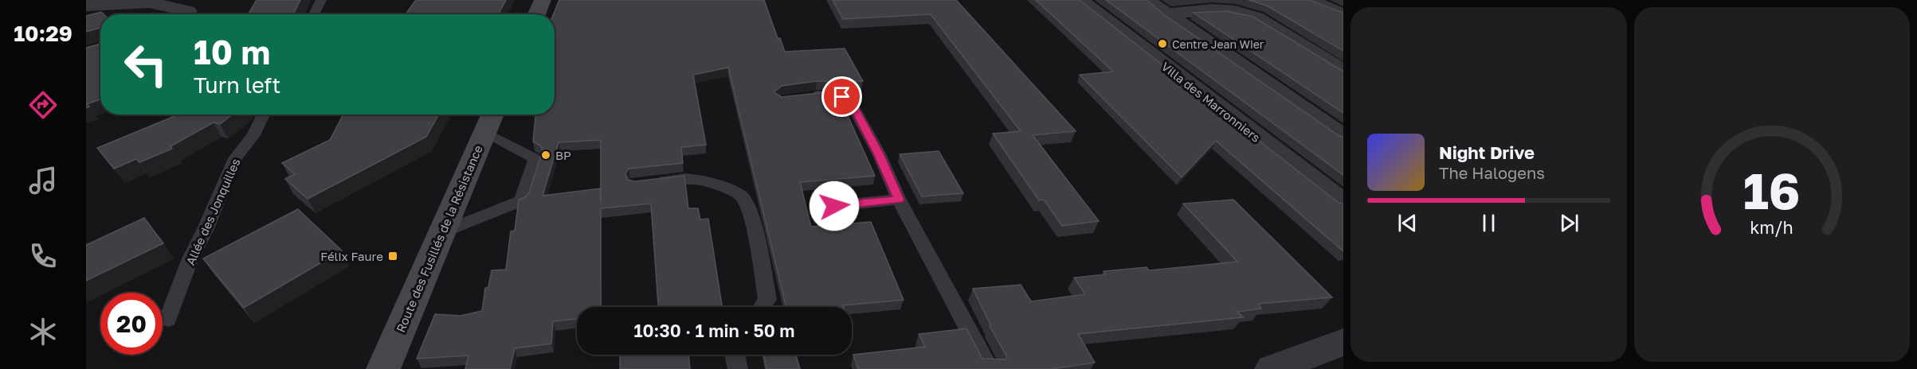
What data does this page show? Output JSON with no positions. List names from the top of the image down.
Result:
{
  "streets": {
    "main road": ["Route des Fusillés de la Résistance"],
    "street": ["Villa des Marronniers"],
    "lane": ["Allée des Jonquilles"]
  },
  "places": {
    "other": ["Centre Jean Wier", "BP"],
    "transit": ["Félix Faure"]
  },
  "page": {
    "tabs": "10:29",
    "turn": ["10 m", "Turn left"],
    "song": ["Night Drive", "The Halogens"],
    "limit": "20",
    "trip": "10:30 · 1 min · 50 m",
    "gauge": ["16", "km/h"]
  }
}
